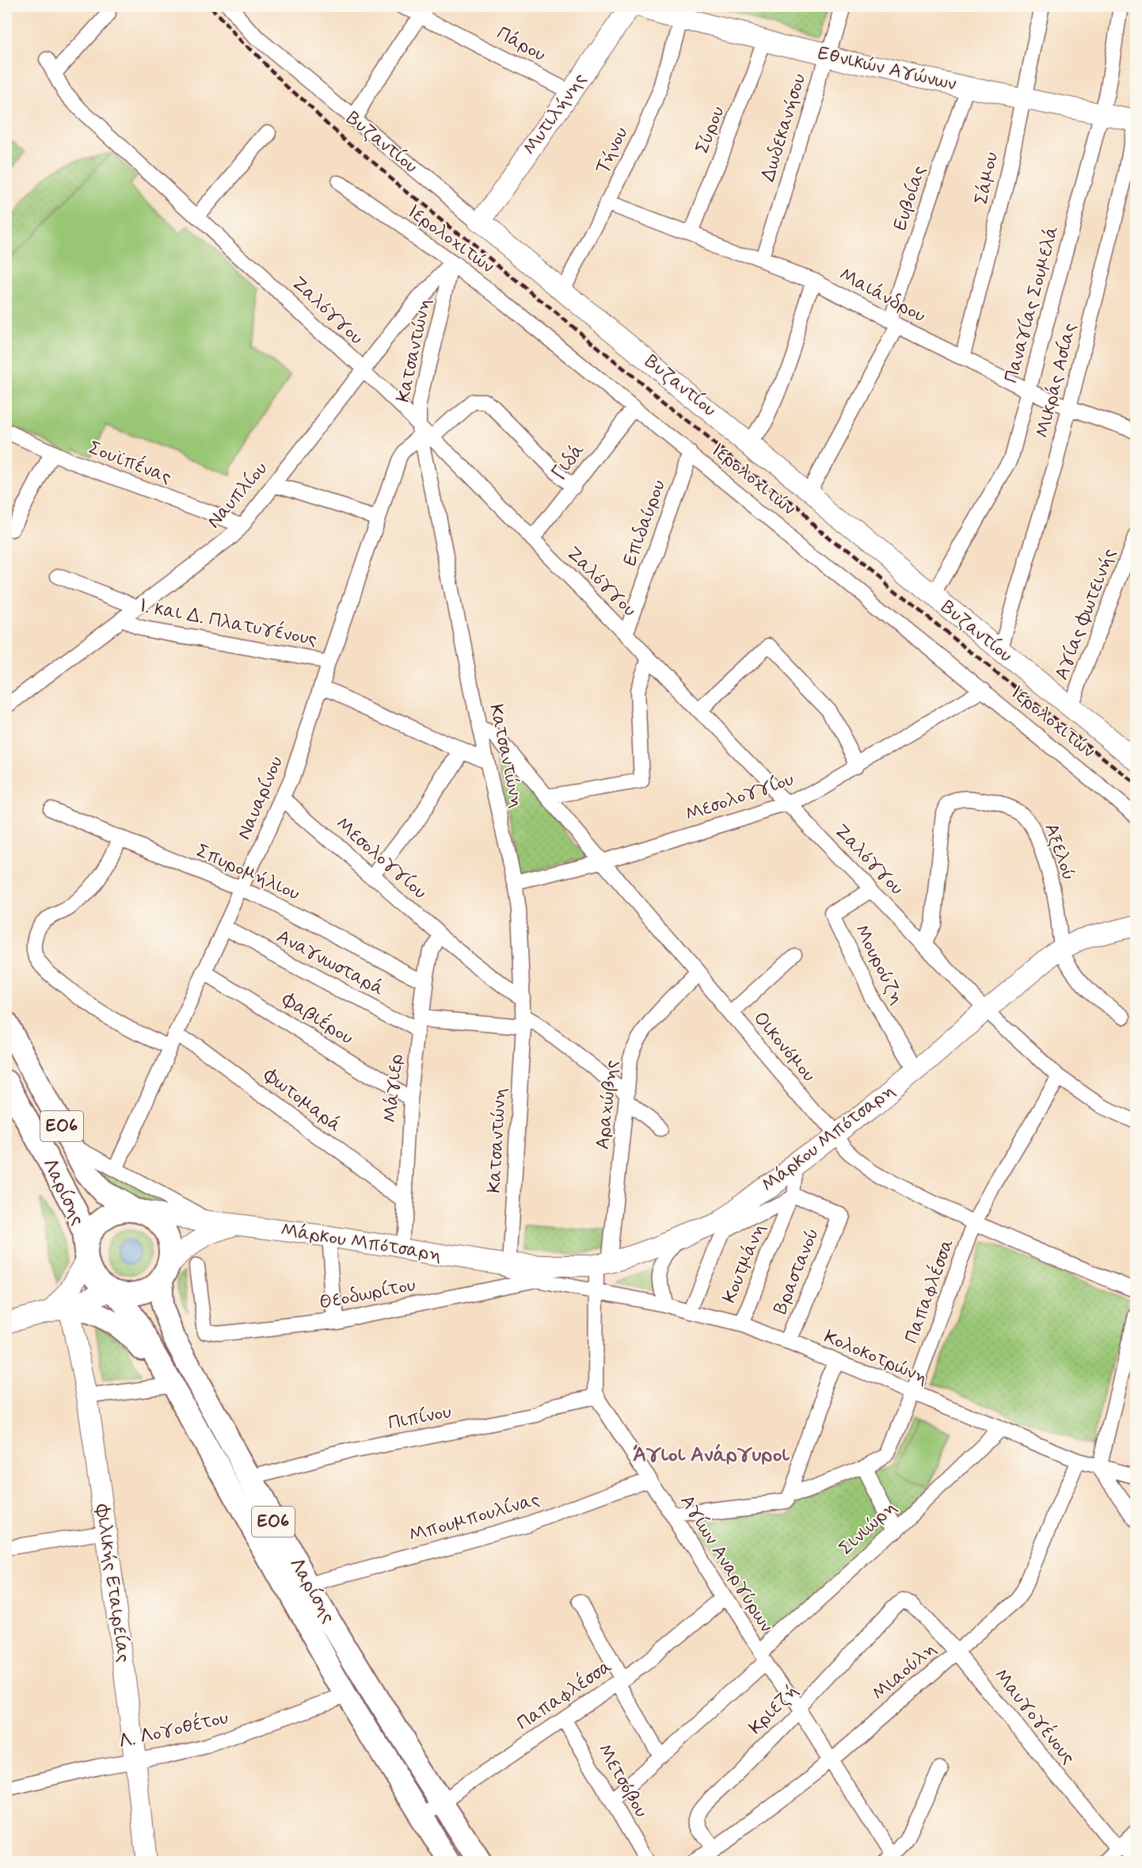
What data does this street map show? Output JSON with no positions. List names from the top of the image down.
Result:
{
  "streets": {
    "main road": ["ΕΟ6", "Λαρίσης"],
    "street": [
      "Πάρου",
      "Εθνικών Αγώνων",
      "Μυτιλήνης",
      "Δωδεκανήσου",
      "Σύρου",
      "Βυζαντίου",
      "Τήνου",
      "Σάμου",
      "Ευβοίας",
      "Ιερολοχιτών",
      "Μαιάνδρου",
      "Παναγίας Σουμελά",
      "Ζαλόγγου",
      "Κατσαντώνη",
      "Μικράς Ασίας",
      "Γιδά",
      "Σουϊπένας",
      "Ναυπλίου",
      "Επιδαύρου",
      "Αγίας Φωτεινής",
      "Ι. και Δ. Πλατυγένους",
      "Μεσολογγίου",
      "Ναυαρίνου",
      "Αξελού",
      "Σπυρομήλιου",
      "Αναγνωσταρά",
      "Μουρούζη",
      "Φαβιέρου",
      "Οικονόμου",
      "Μάγιερ",
      "Φωτομαρά",
      "Αραχώβης",
      "Μάρκου Μπότσαρη",
      "Κουτμάνη",
      "Βραστανού",
      "Παπαφλέσσα",
      "Θεοδωρίτου",
      "Κολοκοτρώνη",
      "Πιπίνου",
      "Μπουμπουλίνας",
      "Σινιώρη",
      "Αγίων Αναργύρων",
      "Φιλικής Εταιρείας",
      "Μιαούλη",
      "Κριεζή",
      "Μαυγογένους",
      "Λ. Λογοθέτου",
      "Μετσόβου"
    ]
  },
  "crossings": [
    ["Πάρου", "Μυτιλήνης"],
    ["Εθνικών Αγώνων", "Δωδεκανήσου"],
    ["Εθνικών Αγώνων", "Σύρου"],
    ["Εθνικών Αγώνων", "Τήνου"],
    ["Εθνικών Αγώνων", "Σάμου"],
    ["Εθνικών Αγώνων", "Ευβοίας"],
    ["Εθνικών Αγώνων", "Παναγίας Σουμελά"],
    ["Εθνικών Αγώνων", "Μικράς Ασίας"],
    ["Μυτιλήνης", "Βυζαντίου"],
    ["Δωδεκανήσου", "Μαιάνδρου"],
    ["Σύρου", "Μαιάνδρου"],
    ["Βυζαντίου", "Τήνου"],
    ["Βυζαντίου", "Ευβοίας"],
    ["Βυζαντίου", "Παναγίας Σουμελά"],
    ["Βυζαντίου", "Μικράς Ασίας"],
    ["Βυζαντίου", "Αγίας Φωτεινής"],
    ["Τήνου", "Μαιάνδρου"],
    ["Σάμου", "Μαιάνδρου"],
    ["Ευβοίας", "Μαιάνδρου"],
    ["Ιερολοχιτών", "Κατσαντώνη"],
    ["Ιερολοχιτών", "Γιδά"],
    ["Ιερολοχιτών", "Ναυπλίου"],
    ["Ιερολοχιτών", "Επιδαύρου"],
    ["Ιερολοχιτών", "Μεσολογγίου"],
    ["Μαιάνδρου", "Παναγίας Σουμελά"],
    ["Μαιάνδρου", "Μικράς Ασίας"],
    ["Ζαλόγγου", "Κατσαντώνη"],
    ["Ζαλόγγου", "Γιδά"],
    ["Ζαλόγγου", "Ναυπλίου"],
    ["Ζαλόγγου", "Επιδαύρου"],
    ["Ζαλόγγου", "Μεσολογγίου"],
    ["Ζαλόγγου", "Ναυαρίνου"],
    ["Ζαλόγγου", "Αξελού"],
    ["Ζαλόγγου", "Μουρούζη"],
    ["Ζαλόγγου", "Μάρκου Μπότσαρη"],
    ["Ζαλόγγου", "Παπαφλέσσα"],
    ["Κατσαντώνη", "Ναυπλίου"],
    ["Κατσαντώνη", "Μεσολογγίου"],
    ["Κατσαντώνη", "Ναυαρίνου"],
    ["Κατσαντώνη", "Οικονόμου"],
    ["Κατσαντώνη", "Μάρκου Μπότσαρη"],
    ["Γιδά", "Ναυαρίνου"],
    ["Σουϊπένας", "Ναυπλίου"],
    ["Ναυπλίου", "Ι. και Δ. Πλατυγένους"],
    ["Ι. και Δ. Πλατυγένους", "Ναυαρίνου"],
    ["Μεσολογγίου", "Ναυαρίνου"],
    ["Μεσολογγίου", "Οικονόμου"],
    ["Μεσολογγίου", "Μάγιερ"],
    ["Ναυαρίνου", "Σπυρομήλιου"],
    ["Ναυαρίνου", "Αναγνωσταρά"],
    ["Ναυαρίνου", "Φαβιέρου"],
    ["Ναυαρίνου", "Φωτομαρά"],
    ["Αξελού", "Μάρκου Μπότσαρη"],
    ["Σπυρομήλιου", "Μάγιερ"],
    ["Αναγνωσταρά", "Μάγιερ"],
    ["Μουρούζη", "Μάρκου Μπότσαρη"],
    ["Φαβιέρου", "Μάγιερ"],
    ["Οικονόμου", "Αραχώβης"],
    ["Οικονόμου", "Μάρκου Μπότσαρη"],
    ["Οικονόμου", "Παπαφλέσσα"],
    ["Μάγιερ", "Φωτομαρά"],
    ["Μάγιερ", "Μάρκου Μπότσαρη"],
    ["Αραχώβης", "Μάρκου Μπότσαρη"],
    ["ΕΟ6", "Μάρκου Μπότσαρη"],
    ["ΕΟ6", "Λαρίσης"],
    ["Μάρκου Μπότσαρη", "Λαρίσης"],
    ["Μάρκου Μπότσαρη", "Κουτμάνη"],
    ["Μάρκου Μπότσαρη", "Θεοδωρίτου"],
    ["Μάρκου Μπότσαρη", "Κολοκοτρώνη"],
    ["Λαρίσης", "Παπαφλέσσα"],
    ["Λαρίσης", "Πιπίνου"],
    ["Λαρίσης", "Μπουμπουλίνας"],
    ["Λαρίσης", "Λ. Λογοθέτου"],
    ["Κουτμάνη", "Βραστανού"],
    ["Κουτμάνη", "Κολοκοτρώνη"],
    ["Βραστανού", "Κολοκοτρώνη"],
    ["Παπαφλέσσα", "Κολοκοτρώνη"],
    ["Παπαφλέσσα", "Αγίων Αναργύρων"],
    ["Παπαφλέσσα", "Μετσόβου"],
    ["Κολοκοτρώνη", "Σινιώρη"],
    ["Κολοκοτρώνη", "Μιαούλη"],
    ["Πιπίνου", "Αγίων Αναργύρων"],
    ["Μπουμπουλίνας", "Αγίων Αναργύρων"],
    ["Σινιώρη", "Αγίων Αναργύρων"],
    ["Σινιώρη", "Μετσόβου"],
    ["Αγίων Αναργύρων", "Μιαούλη"],
    ["Αγίων Αναργύρων", "Κριεζή"],
    ["Φιλικής Εταιρείας", "Λ. Λογοθέτου"],
    ["Μιαούλη", "Κριεζή"],
    ["Μιαούλη", "Μαυγογένους"],
    ["Κριεζή", "Μαυγογένους"]
  ],
  "districts": ["Άγιοι Ανάργυροι"]
}
